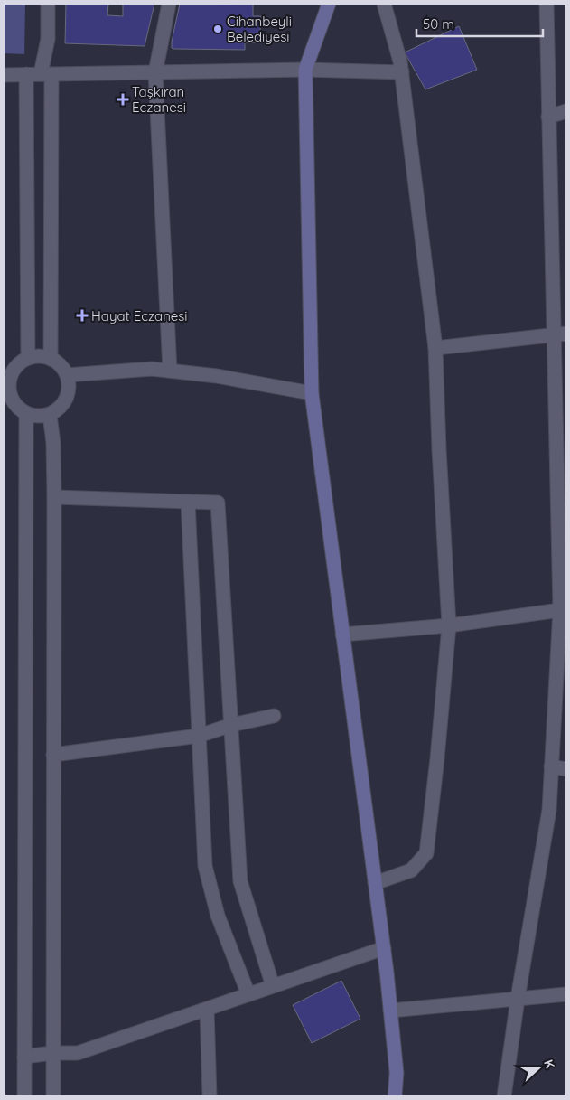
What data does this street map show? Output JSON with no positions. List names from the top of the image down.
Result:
{
  "places": {
    "other": ["Cihanbeyli Belediyesi"],
    "health": ["Taşkıran Eczanesi", "Hayat Eczanesi"]
  },
  "scale_bar": "50 m",
  "north": "right"
}
